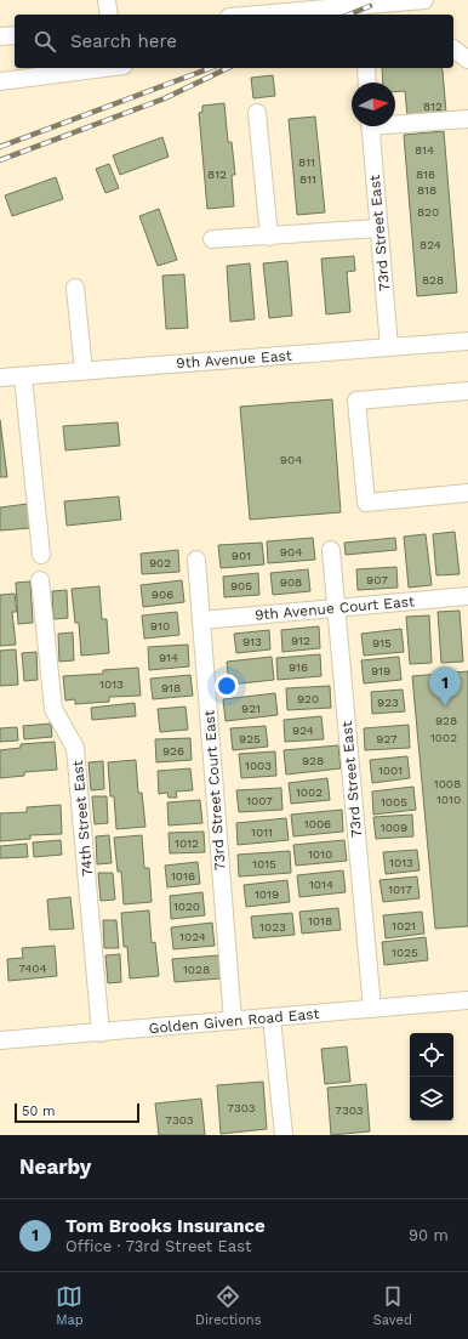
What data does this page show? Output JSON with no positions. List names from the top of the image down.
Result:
{
  "streets": {
    "street": [
      "73rd Street East",
      "9th Avenue East",
      "9th Avenue Court East",
      "73rd Street Court East",
      "74th Street East",
      "Golden Given Road East"
    ]
  },
  "crossings": [
    ["73rd Street East", "9th Avenue East"],
    ["73rd Street East", "9th Avenue Court East"],
    ["73rd Street East", "Golden Given Road East"],
    ["9th Avenue Court East", "73rd Street Court East"],
    ["73rd Street Court East", "Golden Given Road East"],
    ["74th Street East", "Golden Given Road East"]
  ],
  "house_numbers": [
    "812",
    "814",
    "811",
    "812",
    "816",
    "811",
    "818",
    "820",
    "824",
    "828",
    "904",
    "904",
    "901",
    "902",
    "907",
    "908",
    "905",
    "906",
    "910",
    "912",
    "913",
    "915",
    "914",
    "916",
    "919",
    "1013",
    "918",
    "920",
    "923",
    "921",
    "928",
    "924",
    "1002",
    "925",
    "927",
    "926",
    "928",
    "1003",
    "1001",
    "1008",
    "1002",
    "1010",
    "1007",
    "1005",
    "1006",
    "1009",
    "1011",
    "1012",
    "1010",
    "1013",
    "1015",
    "1016",
    "1014",
    "1017",
    "1019",
    "1020",
    "1018",
    "1021",
    "1023",
    "1024",
    "1025",
    "7404",
    "1028",
    "7303",
    "7303",
    "7303"
  ],
  "scale_bar": "50 m",
  "north": "right",
  "page": {
    "search": "Search here",
    "pins": "1",
    "scale": "50 m",
    "heading": "Nearby",
    "list": [
      {
        "mark": "1",
        "name": "Tom Brooks Insurance",
        "note": "Office · 73rd Street East",
        "value": "90 m"
      }
    ],
    "nav": ["Map", "Directions", "Saved"]
  }
}
